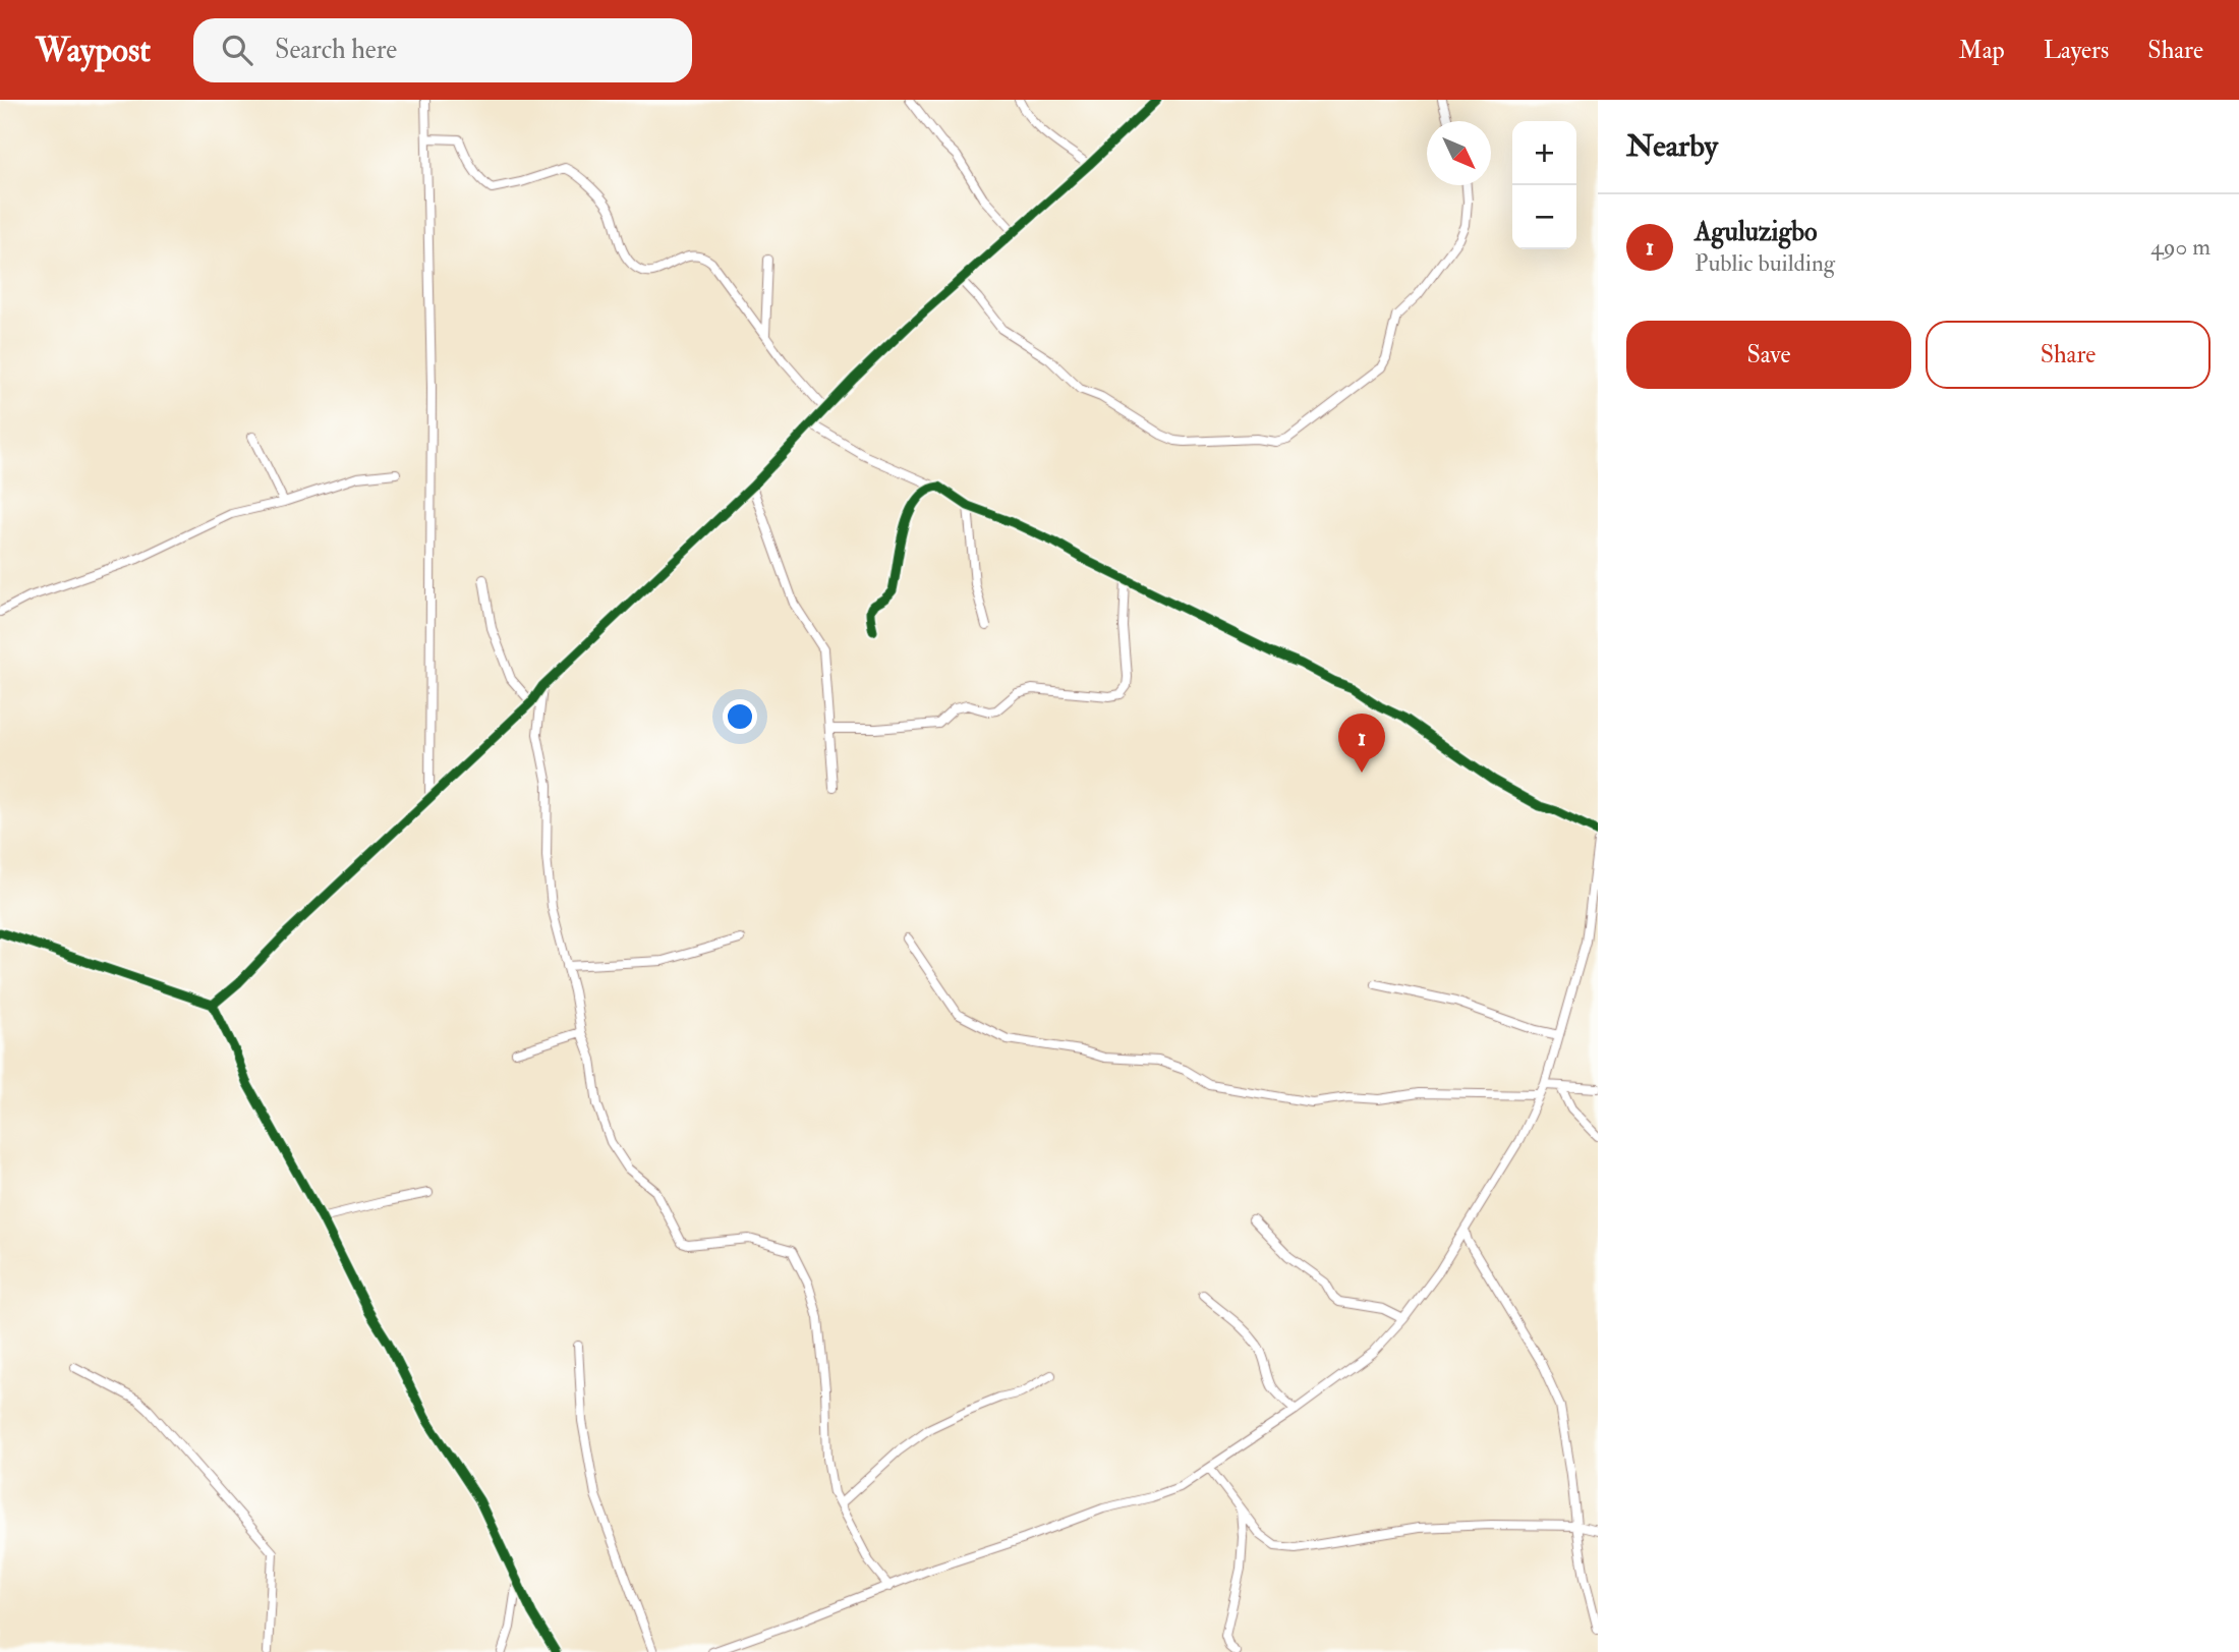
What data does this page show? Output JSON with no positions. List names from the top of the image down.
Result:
{
  "north": "bottom right",
  "page": {
    "header": "Waypost",
    "search": "Search here",
    "nav": ["Map", "Layers", "Share"],
    "heading": "Nearby",
    "map_buttons": ["+", "−"],
    "list": [
      {
        "mark": "1",
        "name": "Aguluzigbo",
        "note": "Public building",
        "value": "490 m"
      }
    ],
    "buttons": ["Save", "Share"],
    "pins": "1"
  }
}
